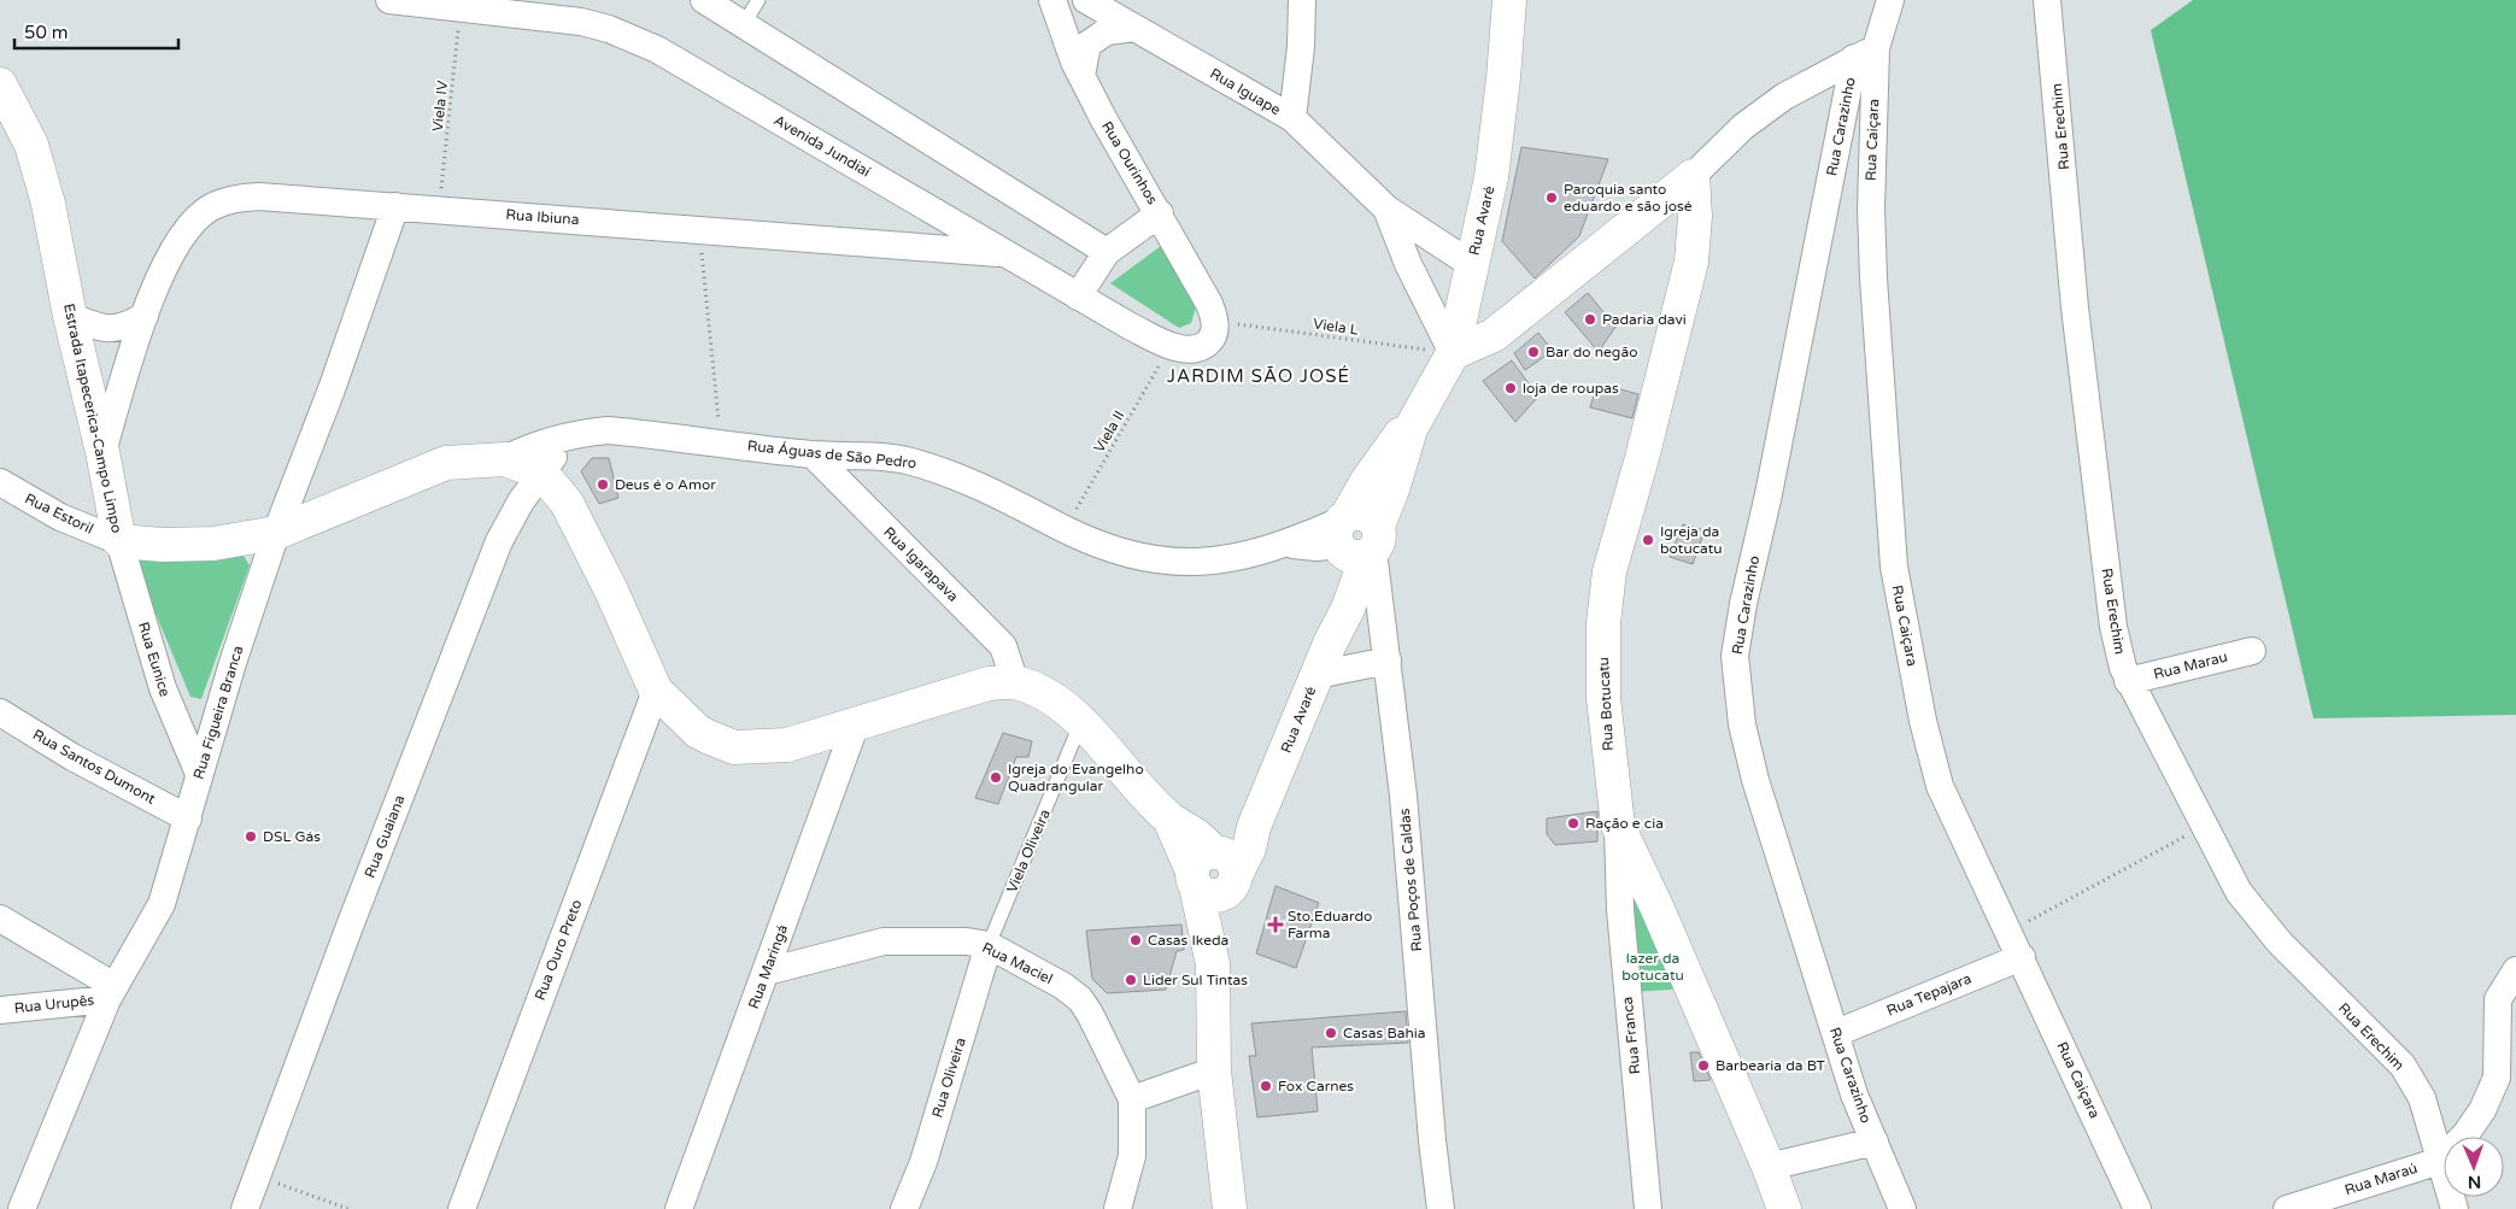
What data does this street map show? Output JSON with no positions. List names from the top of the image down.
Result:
{
  "streets": {
    "main road": ["Rua Avaré", "Estrada Itapecerica-Campo Limpo", "Rua Botucatu"],
    "street": [
      "Rua Iguape",
      "Rua Carazinho",
      "Rua Erechim",
      "Rua Caiçara",
      "Avenida Jundiaí",
      "Rua Ourinhos",
      "Rua Ibiuna",
      "Rua Águas de São Pedro",
      "Rua Estoril",
      "Rua Igarapava",
      "Rua Eunice",
      "Rua Marau",
      "Rua Figueira Branca",
      "Rua Santos Dumont",
      "Rua Guaiana",
      "Rua Poços de Caldas",
      "Rua Ouro Preto",
      "Rua Maciel",
      "Rua Maringá",
      "Rua Tepajara",
      "Rua Urupês",
      "Rua Franca",
      "Rua Oliveira",
      "Rua Maraú"
    ],
    "lane": ["Viela Oliveira"],
    "path": ["Viela IV", "Viela L", "Viela II"]
  },
  "crossings": [
    ["Rua Iguape", "Rua Avaré"],
    ["Rua Iguape", "Viela L"],
    ["Viela IV", "Avenida Jundiaí"],
    ["Viela IV", "Rua Ibiuna"],
    ["Rua Carazinho", "Rua Caiçara"],
    ["Rua Carazinho", "Rua Tepajara"],
    ["Rua Erechim", "Rua Marau"],
    ["Rua Erechim", "Rua Maraú"],
    ["Rua Caiçara", "Rua Tepajara"],
    ["Avenida Jundiaí", "Rua Ourinhos"],
    ["Avenida Jundiaí", "Rua Ibiuna"],
    ["Avenida Jundiaí", "Viela L"],
    ["Avenida Jundiaí", "Viela II"],
    ["Rua Ourinhos", "Viela L"],
    ["Rua Ibiuna", "Estrada Itapecerica-Campo Limpo"],
    ["Rua Ibiuna", "Rua Figueira Branca"],
    ["Rua Avaré", "Viela L"],
    ["Rua Avaré", "Rua Águas de São Pedro"],
    ["Rua Avaré", "Rua Poços de Caldas"],
    ["Estrada Itapecerica-Campo Limpo", "Rua Águas de São Pedro"],
    ["Estrada Itapecerica-Campo Limpo", "Rua Estoril"],
    ["Estrada Itapecerica-Campo Limpo", "Rua Igarapava"],
    ["Estrada Itapecerica-Campo Limpo", "Rua Eunice"],
    ["Estrada Itapecerica-Campo Limpo", "Rua Figueira Branca"],
    ["Estrada Itapecerica-Campo Limpo", "Rua Guaiana"],
    ["Estrada Itapecerica-Campo Limpo", "Rua Ouro Preto"],
    ["Estrada Itapecerica-Campo Limpo", "Rua Maringá"],
    ["Viela II", "Rua Águas de São Pedro"],
    ["Rua Águas de São Pedro", "Rua Igarapava"],
    ["Rua Águas de São Pedro", "Rua Poços de Caldas"],
    ["Rua Estoril", "Rua Eunice"],
    ["Rua Eunice", "Rua Figueira Branca"],
    ["Rua Botucatu", "Rua Franca"],
    ["Rua Figueira Branca", "Rua Santos Dumont"],
    ["Rua Figueira Branca", "Rua Urupês"],
    ["Viela Oliveira", "Rua Maciel"],
    ["Viela Oliveira", "Rua Oliveira"],
    ["Rua Maciel", "Rua Maringá"],
    ["Rua Maciel", "Rua Oliveira"]
  ],
  "districts": ["JARDIM SÃO JOSÉ"],
  "parks": ["lazer da botucatu"],
  "places": {
    "other": [
      "Paroquia santo eduardo e são josé",
      "Padaria davi",
      "Bar do negão",
      "loja de roupas",
      "Deus é o Amor",
      "Igreja da botucatu",
      "Igreja do Evangelho Quadrangular",
      "Ração e cia",
      "DSL Gás",
      "Casas Ikeda",
      "Lider Sul Tintas",
      "Casas Bahia",
      "Barbearia da BT",
      "Fox Carnes"
    ],
    "health": ["Sto.Eduardo Farma"]
  },
  "scale_bar": "50 m",
  "north": "bottom"
}
